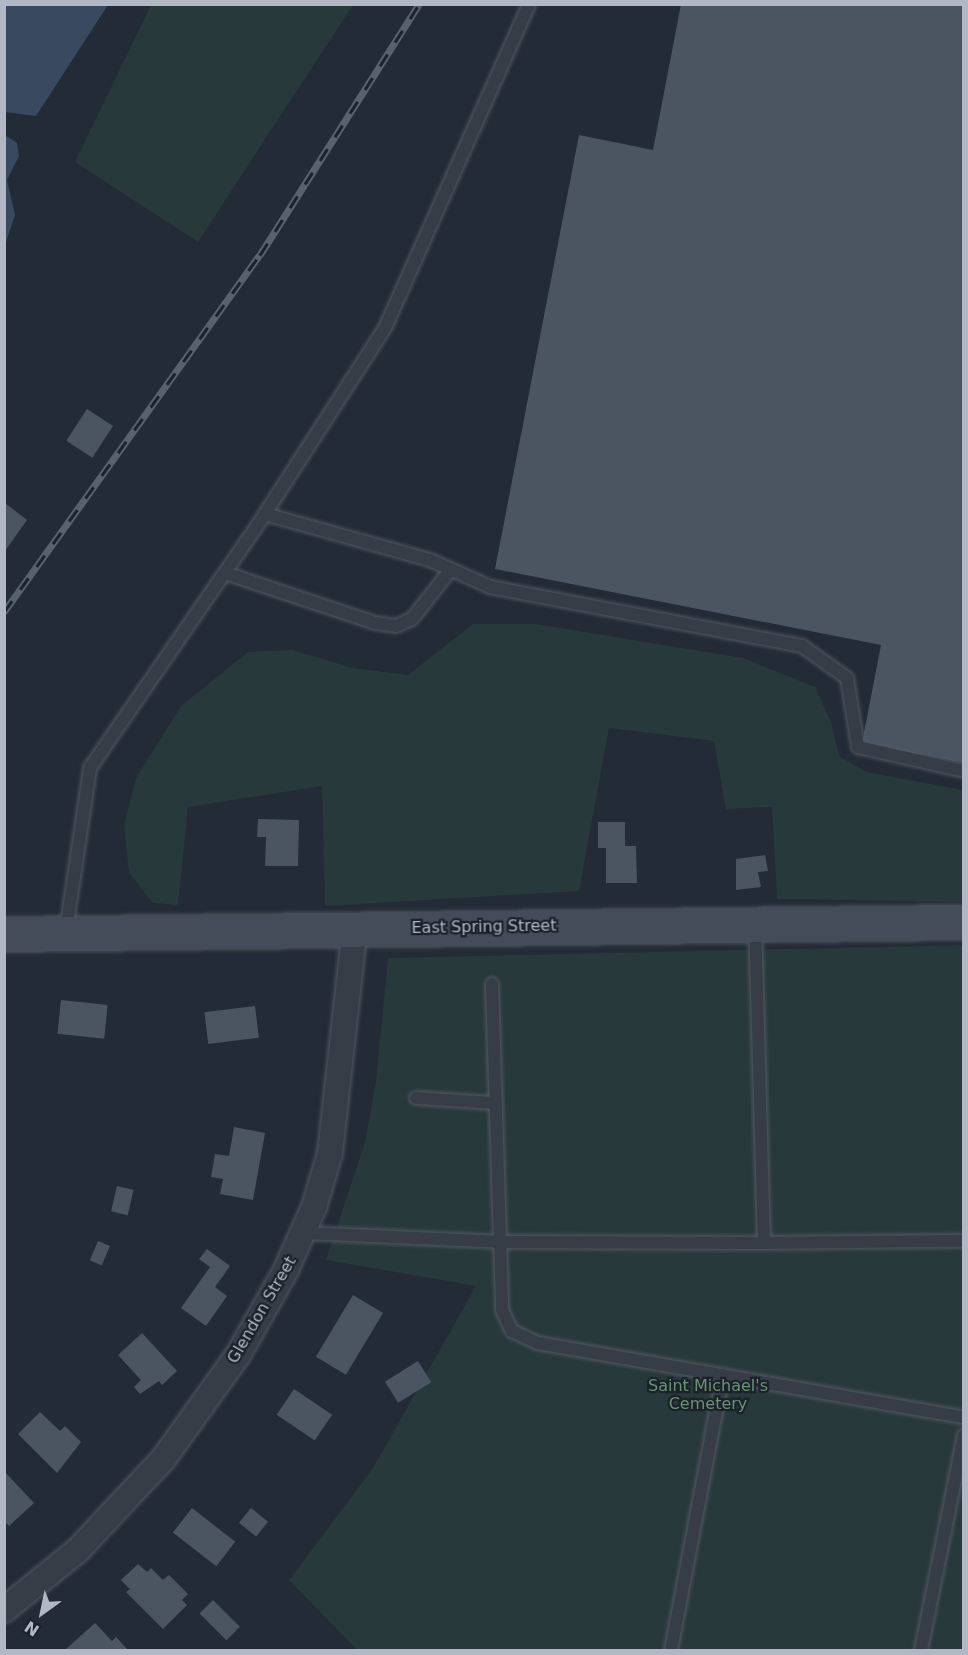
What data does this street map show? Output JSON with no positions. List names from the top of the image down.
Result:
{
  "streets": {
    "main road": ["East Spring Street"],
    "street": ["Glendon Street"]
  },
  "crossings": [
    ["East Spring Street", "Glendon Street"]
  ],
  "parks": ["Saint Michael's Cemetery"],
  "north": "bottom left"
}
